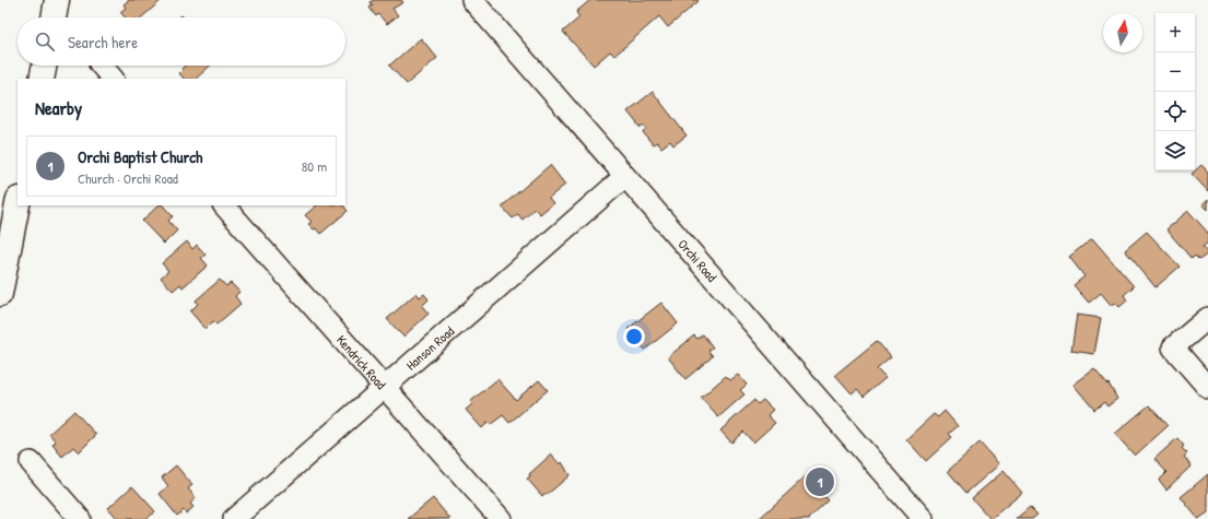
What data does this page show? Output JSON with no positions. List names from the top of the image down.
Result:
{
  "streets": {
    "street": ["Orchi Road", "Hanson Road", "Kendrick Road"]
  },
  "crossings": [
    ["Orchi Road", "Hanson Road"],
    ["Hanson Road", "Kendrick Road"]
  ],
  "north": "top",
  "page": {
    "map_buttons": ["+", "−"],
    "search": "Search here",
    "heading": "Nearby",
    "list": [
      {
        "mark": "1",
        "name": "Orchi Baptist Church",
        "note": "Church · Orchi Road",
        "value": "80 m"
      }
    ],
    "pins": "1"
  }
}
